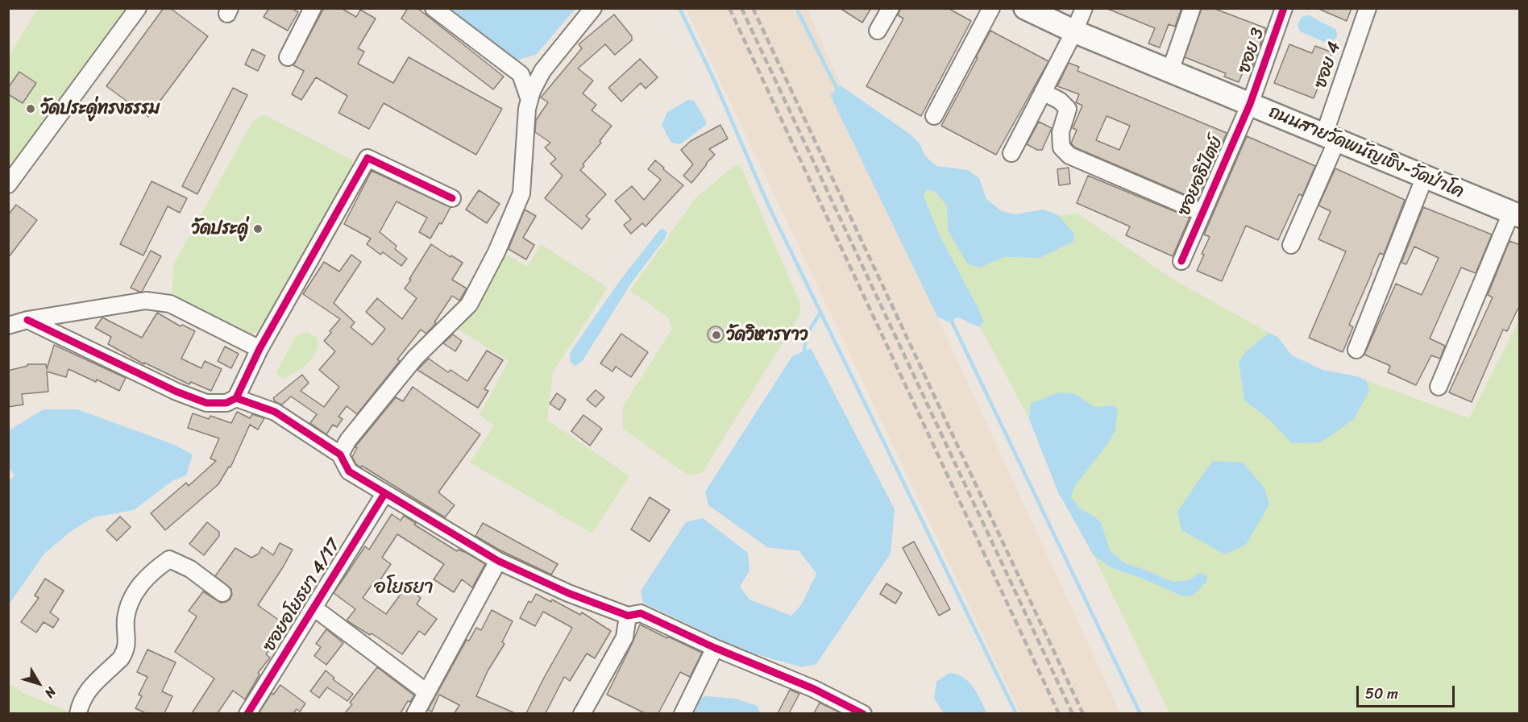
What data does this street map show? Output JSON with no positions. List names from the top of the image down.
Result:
{
  "streets": {
    "main road": ["ถนนสายวัดพนัญเชิง-วัดป่าโค"],
    "street": [
      "ซอย 3",
      "ซอย 4",
      "ซอยอธิปัตย์",
      "ซอยอโยธยา 4/17"
    ]
  },
  "crossings": [
    ["ซอย 3", "ถนนสายวัดพนัญเชิง-วัดป่าโค"],
    ["ซอย 3", "ซอยอธิปัตย์"],
    ["ซอย 4", "ถนนสายวัดพนัญเชิง-วัดป่าโค"],
    ["ถนนสายวัดพนัญเชิง-วัดป่าโค", "ซอยอธิปัตย์"]
  ],
  "districts": ["อโยธยา"],
  "places": ["วัดประดู่ทรงธรรม", "วัดประดู่", "วัดวิหารขาว"],
  "scale_bar": "50 m",
  "north": "bottom right"
}
